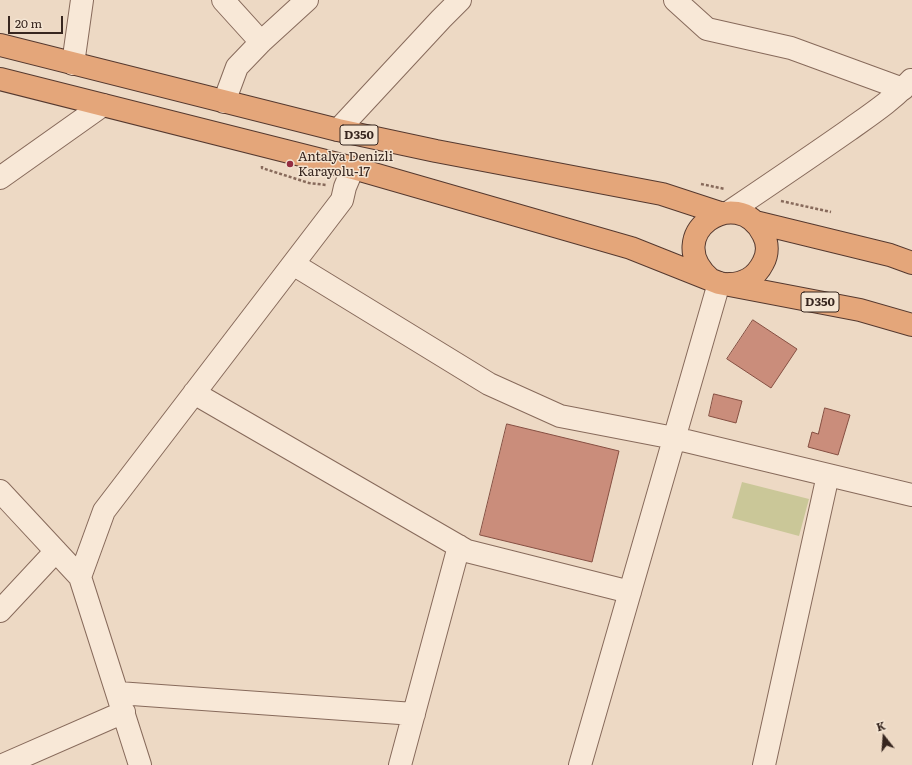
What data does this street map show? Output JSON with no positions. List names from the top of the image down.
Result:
{
  "streets": {
    "highway": ["D350"]
  },
  "places": ["Antalya Denizli Karayolu-17"],
  "scale_bar": "20 m",
  "north": "top"
}
